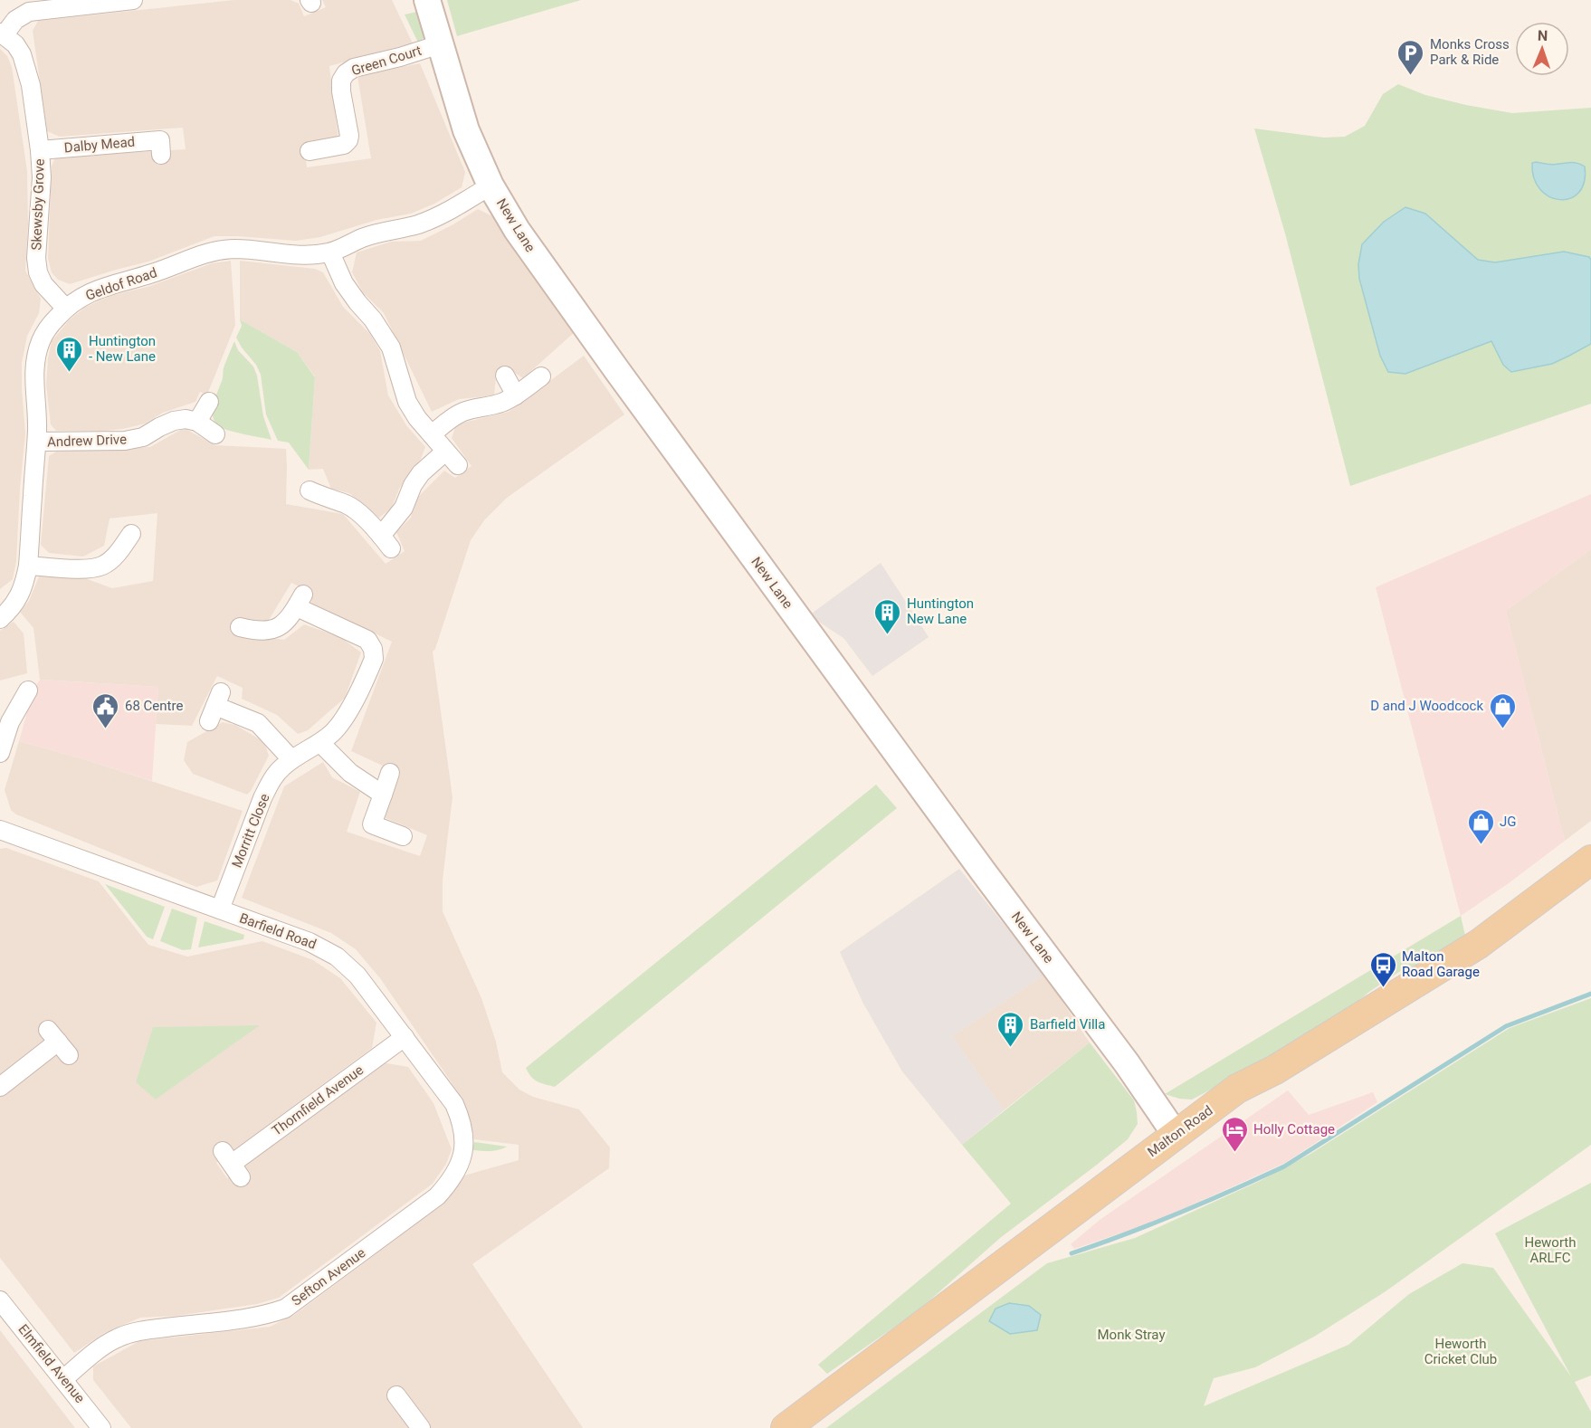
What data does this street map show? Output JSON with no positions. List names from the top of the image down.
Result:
{
  "streets": {
    "main road": ["Malton Road"],
    "street": [
      "Green Court",
      "Dalby Mead",
      "Skewsby Grove",
      "New Lane",
      "Geldof Road",
      "Andrew Drive",
      "Morritt Close",
      "Barfield Road",
      "Thornfield Avenue",
      "Sefton Avenue",
      "Elmfield Avenue"
    ]
  },
  "crossings": [
    ["Green Court", "New Lane"],
    ["Dalby Mead", "Skewsby Grove"],
    ["Skewsby Grove", "Geldof Road"],
    ["New Lane", "Geldof Road"],
    ["New Lane", "Malton Road"],
    ["Geldof Road", "Andrew Drive"],
    ["Morritt Close", "Barfield Road"],
    ["Barfield Road", "Thornfield Avenue"],
    ["Barfield Road", "Sefton Avenue"],
    ["Sefton Avenue", "Elmfield Avenue"]
  ],
  "parks": ["Heworth ARLFC", "Monk Stray", "Heworth Cricket Club"],
  "places": {
    "parking": ["Monks Cross Park & Ride"],
    "building": ["Huntington - New Lane", "Huntington New Lane", "Barfield Villa"],
    "public building": ["68 Centre"],
    "shop": ["D and J Woodcock", "JG"],
    "bus stop": ["Malton Road Garage"],
    "hotel": ["Holly Cottage"]
  },
  "north": "top"
}
